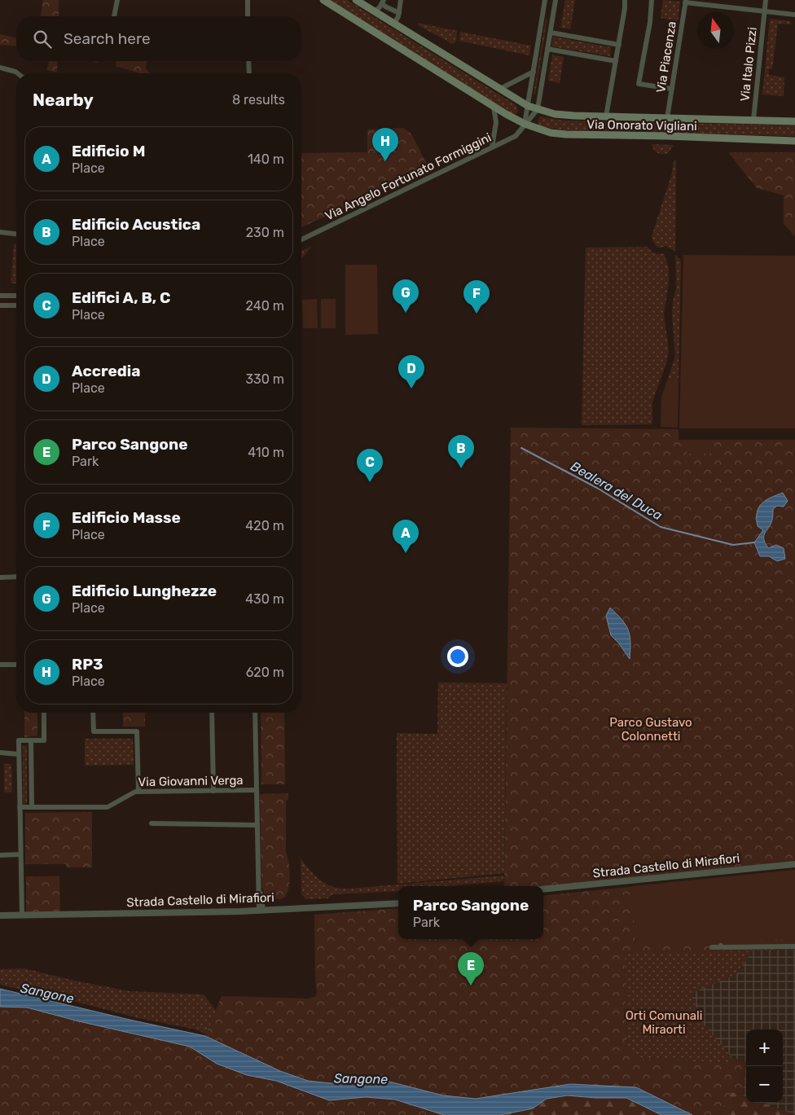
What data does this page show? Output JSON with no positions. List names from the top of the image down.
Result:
{
  "streets": {
    "main road": ["Via Onorato Vigliani"],
    "street": [
      "Via Piacenza",
      "Via Italo Pizzi",
      "Via Angelo Fortunato Formiggini",
      "Via Giovanni Verga",
      "Strada Castello di Mirafiori"
    ]
  },
  "crossings": [
    ["Via Piacenza", "Via Italo Pizzi"],
    ["Via Piacenza", "Via Onorato Vigliani"],
    ["Via Italo Pizzi", "Via Onorato Vigliani"],
    ["Via Onorato Vigliani", "Via Angelo Fortunato Formiggini"]
  ],
  "water": ["Bealera del Duca", "Sangone"],
  "parks": ["Parco Gustavo Colonnetti", "Orti Comunali Miraorti"],
  "north": "top",
  "page": {
    "search": "Search here",
    "heading": ["Nearby", "8 results"],
    "list": [
      {
        "mark": "A",
        "name": "Edificio M",
        "note": "Place",
        "value": "140 m"
      },
      {
        "mark": "B",
        "name": "Edificio Acustica",
        "note": "Place",
        "value": "230 m"
      },
      {
        "mark": "C",
        "name": "Edifici A, B, C",
        "note": "Place",
        "value": "240 m"
      },
      {
        "mark": "D",
        "name": "Accredia",
        "note": "Place",
        "value": "330 m"
      },
      {
        "mark": "E",
        "name": "Parco Sangone",
        "note": "Park",
        "value": "410 m"
      },
      {
        "mark": "F",
        "name": "Edificio Masse",
        "note": "Place",
        "value": "420 m"
      },
      {
        "mark": "G",
        "name": "Edificio Lunghezze",
        "note": "Place",
        "value": "430 m"
      },
      {
        "mark": "H",
        "name": "RP3",
        "note": "Place",
        "value": "620 m"
      }
    ],
    "pins": [
      "H",
      "G",
      "F",
      "D",
      "B",
      "C",
      "A",
      "E"
    ],
    "popup": ["Parco Sangone", "Park"],
    "map_buttons": ["+", "−"]
  }
}
